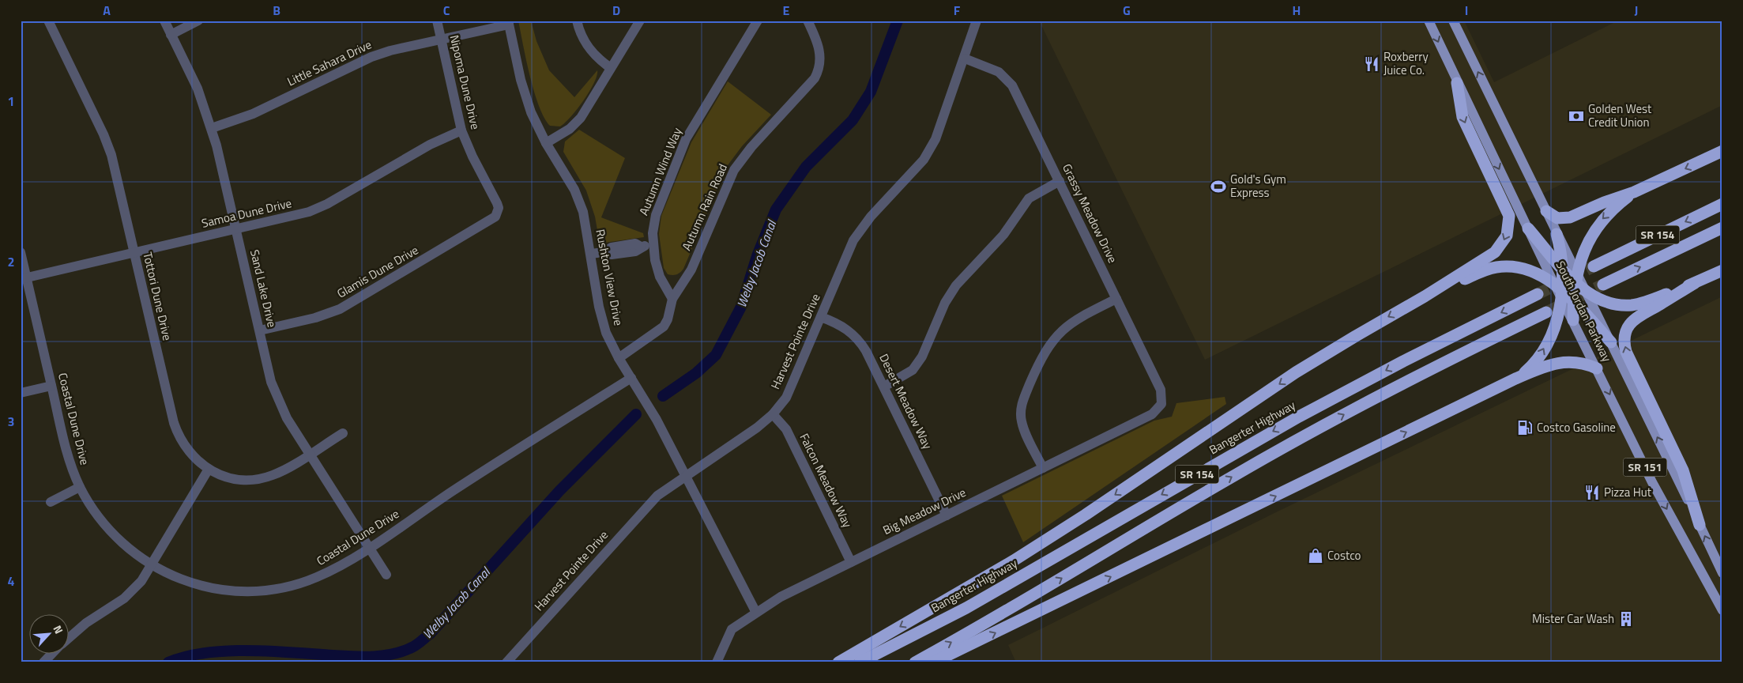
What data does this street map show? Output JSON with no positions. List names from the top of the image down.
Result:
{
  "streets": {
    "highway": ["SR 154", "Bangerter Highway"],
    "main road": ["South Jordan Parkway", "SR 151"],
    "street": [
      "Little Sahara Drive",
      "Nipoma Dune Drive",
      "Autumn Wind Way",
      "Autumn Rain Road",
      "Samoa Dune Drive",
      "Grassy Meadow Drive",
      "Glamis Dune Drive",
      "Rushton View Drive",
      "Sand Lake Drive",
      "Tottori Dune Drive",
      "Harvest Pointe Drive",
      "Desert Meadow Way",
      "Coastal Dune Drive",
      "Falcon Meadow Way",
      "Big Meadow Drive"
    ]
  },
  "crossings": [
    ["Little Sahara Drive", "Nipoma Dune Drive"],
    ["Little Sahara Drive", "Rushton View Drive"],
    ["Little Sahara Drive", "Sand Lake Drive"],
    ["Nipoma Dune Drive", "Samoa Dune Drive"],
    ["Nipoma Dune Drive", "Glamis Dune Drive"],
    ["Autumn Wind Way", "Autumn Rain Road"],
    ["Autumn Rain Road", "Rushton View Drive"],
    ["Samoa Dune Drive", "Sand Lake Drive"],
    ["Samoa Dune Drive", "Tottori Dune Drive"],
    ["Samoa Dune Drive", "Coastal Dune Drive"],
    ["Grassy Meadow Drive", "Harvest Pointe Drive"],
    ["Grassy Meadow Drive", "Big Meadow Drive"],
    ["Glamis Dune Drive", "Sand Lake Drive"],
    ["Rushton View Drive", "Harvest Pointe Drive"],
    ["Rushton View Drive", "Coastal Dune Drive"],
    ["Rushton View Drive", "Big Meadow Drive"],
    ["Sand Lake Drive", "Tottori Dune Drive"],
    ["Sand Lake Drive", "Coastal Dune Drive"],
    ["Harvest Pointe Drive", "Desert Meadow Way"],
    ["Harvest Pointe Drive", "Falcon Meadow Way"],
    ["Desert Meadow Way", "Big Meadow Drive"],
    ["Falcon Meadow Way", "Big Meadow Drive"]
  ],
  "water": ["Welby Jacob Canal"],
  "places": {
    "restaurant": ["Roxberry Juice Co.", "Pizza Hut"],
    "bank": ["Golden West Credit Union"],
    "sports": ["Gold's Gym Express"],
    "fuel station": ["Costco Gasoline"],
    "shop": ["Costco"],
    "building": ["Mister Car Wash"]
  },
  "north": "top right",
  "grid": {
    "columns": [
      "A",
      "B",
      "C",
      "D",
      "E",
      "F",
      "G",
      "H",
      "I",
      "J"
    ],
    "rows": [
      "1",
      "2",
      "3",
      "4"
    ]
  }
}
